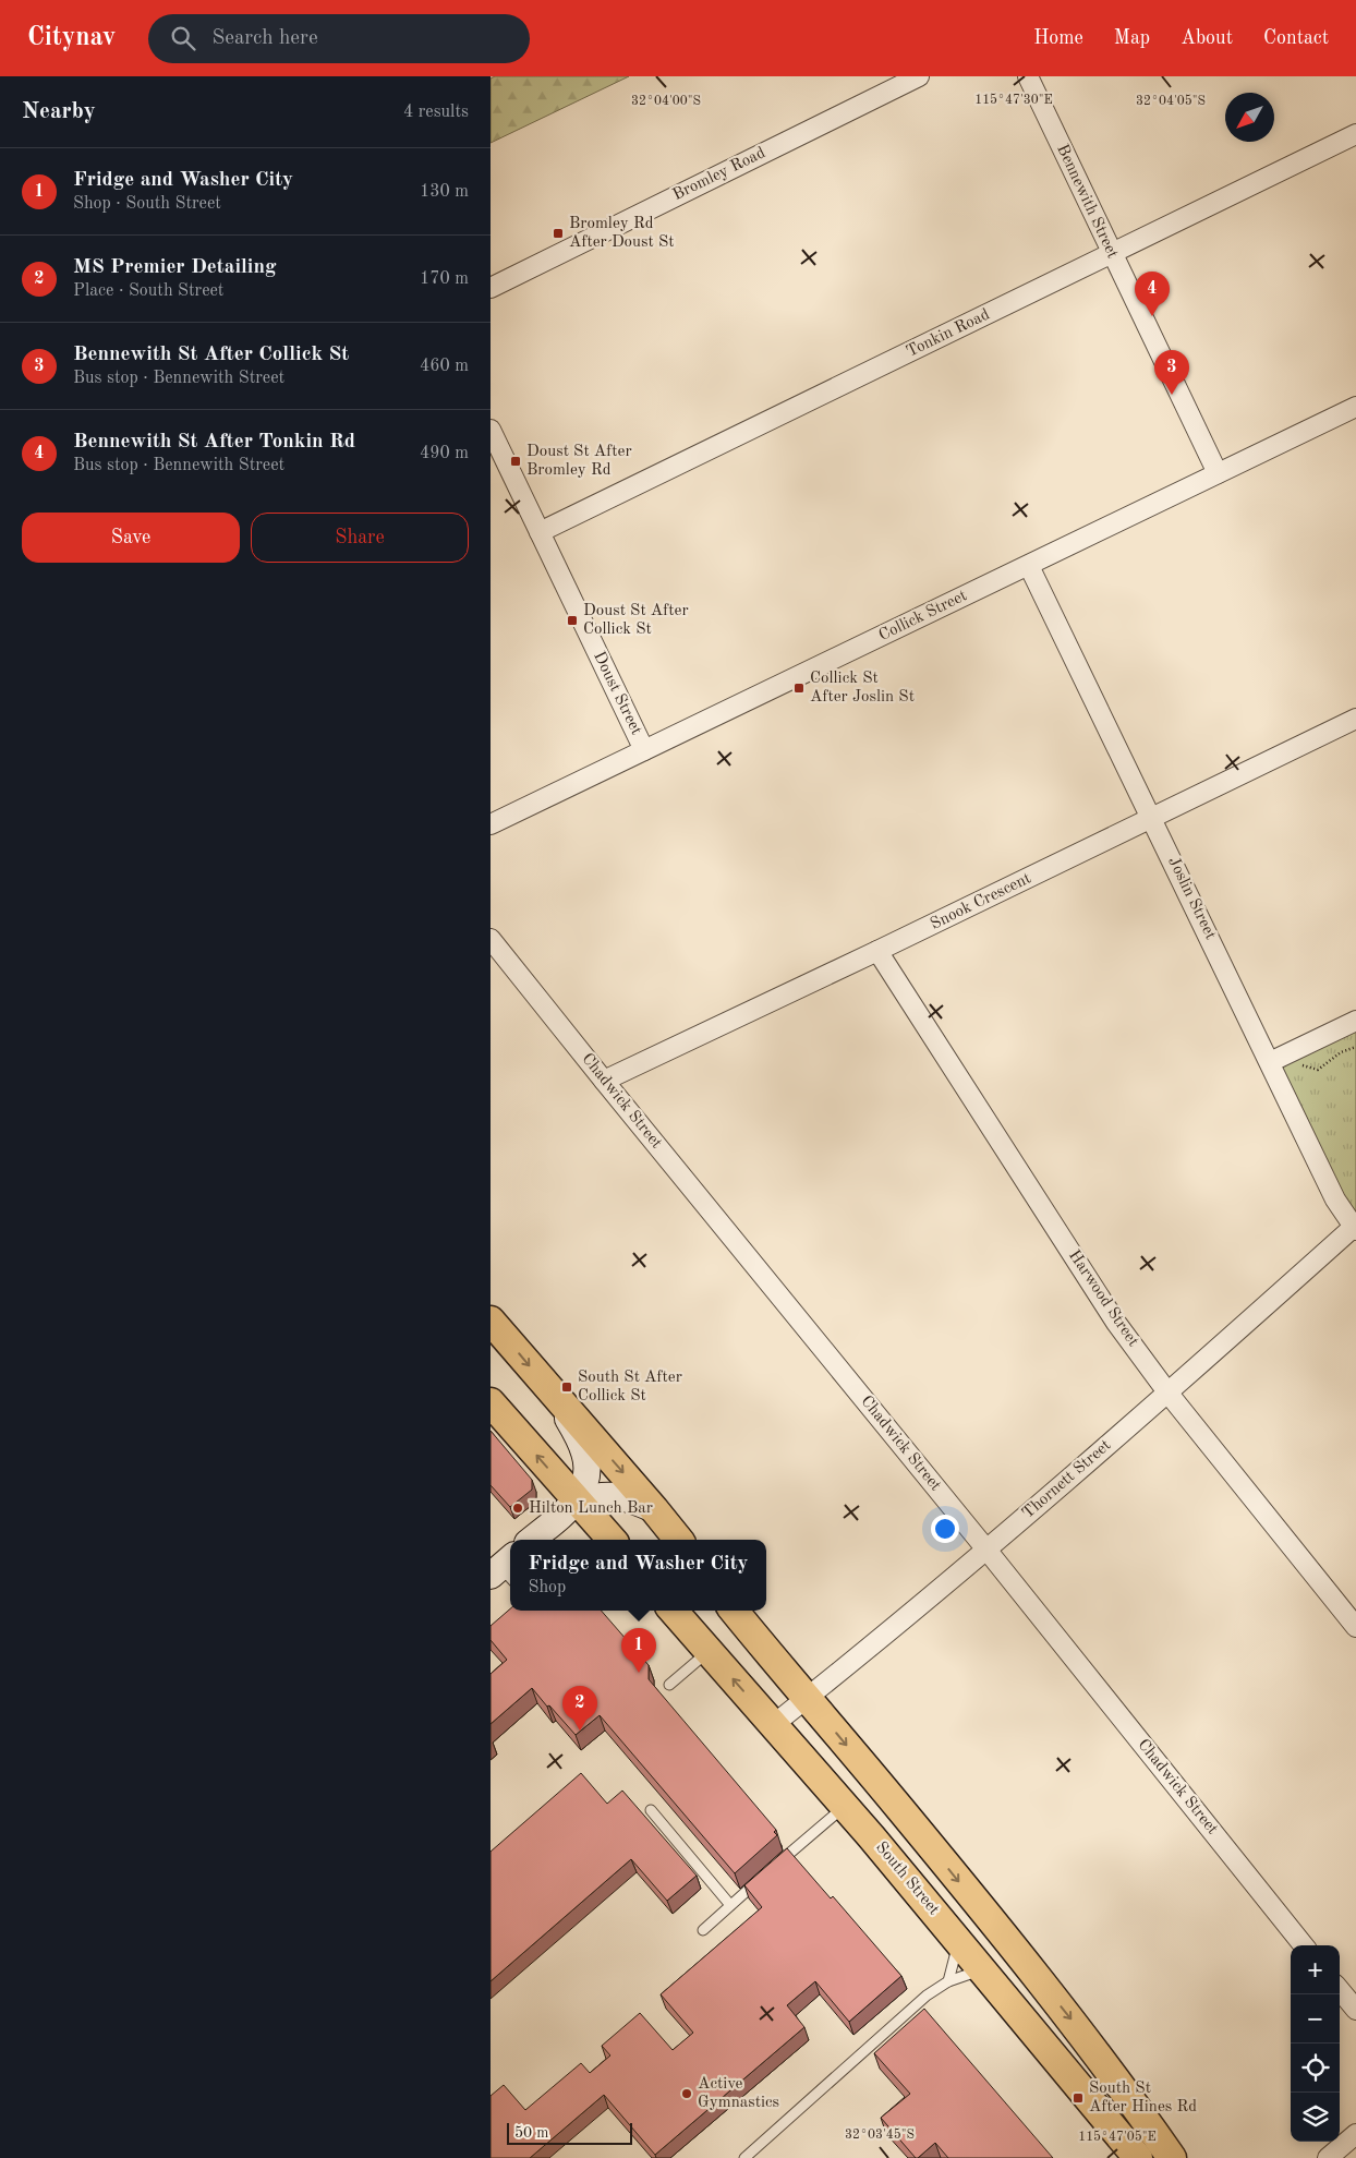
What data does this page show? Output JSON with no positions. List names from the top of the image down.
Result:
{
  "streets": {
    "main road": ["South Street"],
    "street": [
      "Bromley Road",
      "Bennewith Street",
      "Tonkin Road",
      "Collick Street",
      "Doust Street",
      "Joslin Street",
      "Snook Crescent",
      "Chadwick Street",
      "Harwood Street",
      "Thornett Street"
    ]
  },
  "crossings": [
    ["Bennewith Street", "Tonkin Road"],
    ["Bennewith Street", "Collick Street"],
    ["Tonkin Road", "Doust Street"],
    ["Collick Street", "Doust Street"],
    ["Collick Street", "Joslin Street"],
    ["Joslin Street", "Snook Crescent"],
    ["Joslin Street", "Thornett Street"],
    ["Snook Crescent", "Chadwick Street"],
    ["Snook Crescent", "Harwood Street"],
    ["Chadwick Street", "Thornett Street"],
    ["Harwood Street", "Thornett Street"],
    ["Thornett Street", "South Street"]
  ],
  "places": {
    "transit": [
      "Bromley Rd After Doust St",
      "Doust St After Bromley Rd",
      "Doust St After Collick St",
      "Collick St After Joslin St",
      "South St After Collick St",
      "South St After Hines Rd"
    ],
    "other": ["Hilton Lunch Bar", "Active Gymnastics"]
  },
  "scale_bar": "50 m",
  "north": "bottom left",
  "page": {
    "header": "Citynav",
    "search": "Search here",
    "nav": [
      "Home",
      "Map",
      "About",
      "Contact"
    ],
    "heading": ["Nearby", "4 results"],
    "list": [
      {
        "mark": "1",
        "name": "Fridge and Washer City",
        "note": "Shop · South Street",
        "value": "130 m"
      },
      {
        "mark": "2",
        "name": "MS Premier Detailing",
        "note": "Place · South Street",
        "value": "170 m"
      },
      {
        "mark": "3",
        "name": "Bennewith St After Collick St",
        "note": "Bus stop · Bennewith Street",
        "value": "460 m"
      },
      {
        "mark": "4",
        "name": "Bennewith St After Tonkin Rd",
        "note": "Bus stop · Bennewith Street",
        "value": "490 m"
      }
    ],
    "pins": [
      "4",
      "3",
      "1",
      "2"
    ],
    "buttons": ["Save", "Share"],
    "popup": ["Fridge and Washer City", "Shop"],
    "map_buttons": ["+", "−"],
    "scale": "50 m"
  },
  "coordinates": [
    "115°47'30\"E",
    "32°04'00\"S",
    "32°04'05\"S",
    "32°03'45\"S",
    "115°47'05\"E"
  ]
}
